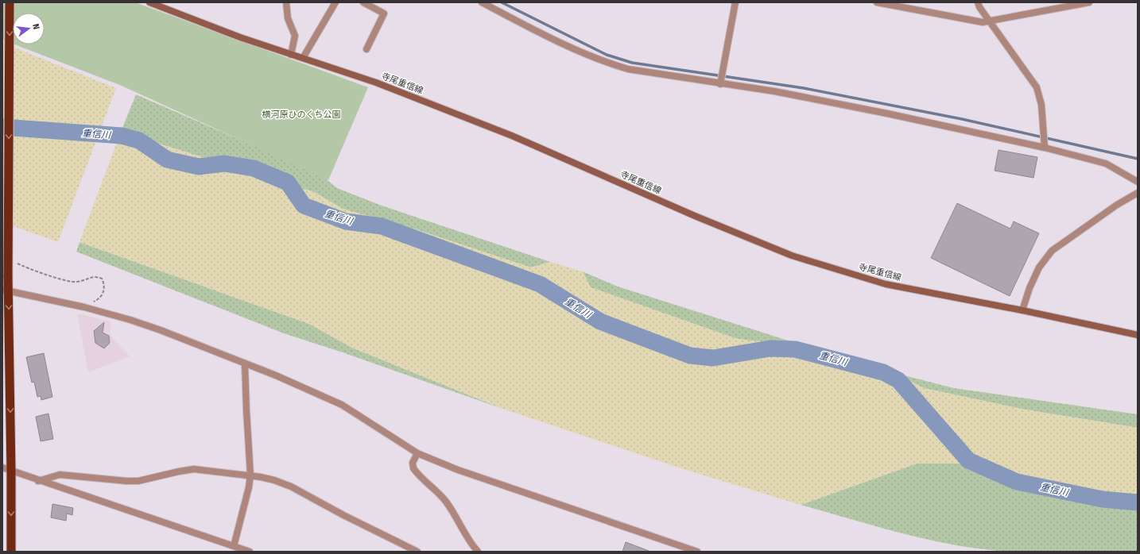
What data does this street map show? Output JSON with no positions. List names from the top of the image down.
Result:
{
  "streets": {
    "main road": ["寺尾重信線"]
  },
  "water": ["重信川"],
  "parks": ["横河原ひのくち公園"],
  "north": "right"
}
